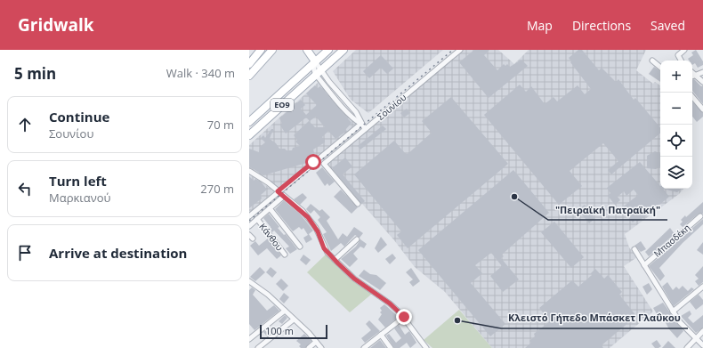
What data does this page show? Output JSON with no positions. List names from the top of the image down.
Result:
{
  "streets": {
    "main road": ["ΕΟ9"],
    "street": ["Σουνίου", "Κάνθου", "Μπασδέκη"]
  },
  "places": ["\"Πειραϊκή Πατραϊκή\"", "Κλειστό Γήπεδο Μπάσκετ Γλαΰκου"],
  "scale_bar": "100 m",
  "page": {
    "header": "Gridwalk",
    "nav": ["Map", "Directions", "Saved"],
    "heading": ["5 min", "Walk · 340 m"],
    "map_buttons": ["+", "−"],
    "list": [
      ["Continue", "Σουνίου", "70 m"],
      ["Turn left", "Μαρκιανού", "270 m"],
      "Arrive at destination"
    ],
    "scale": "100 m"
  }
}
